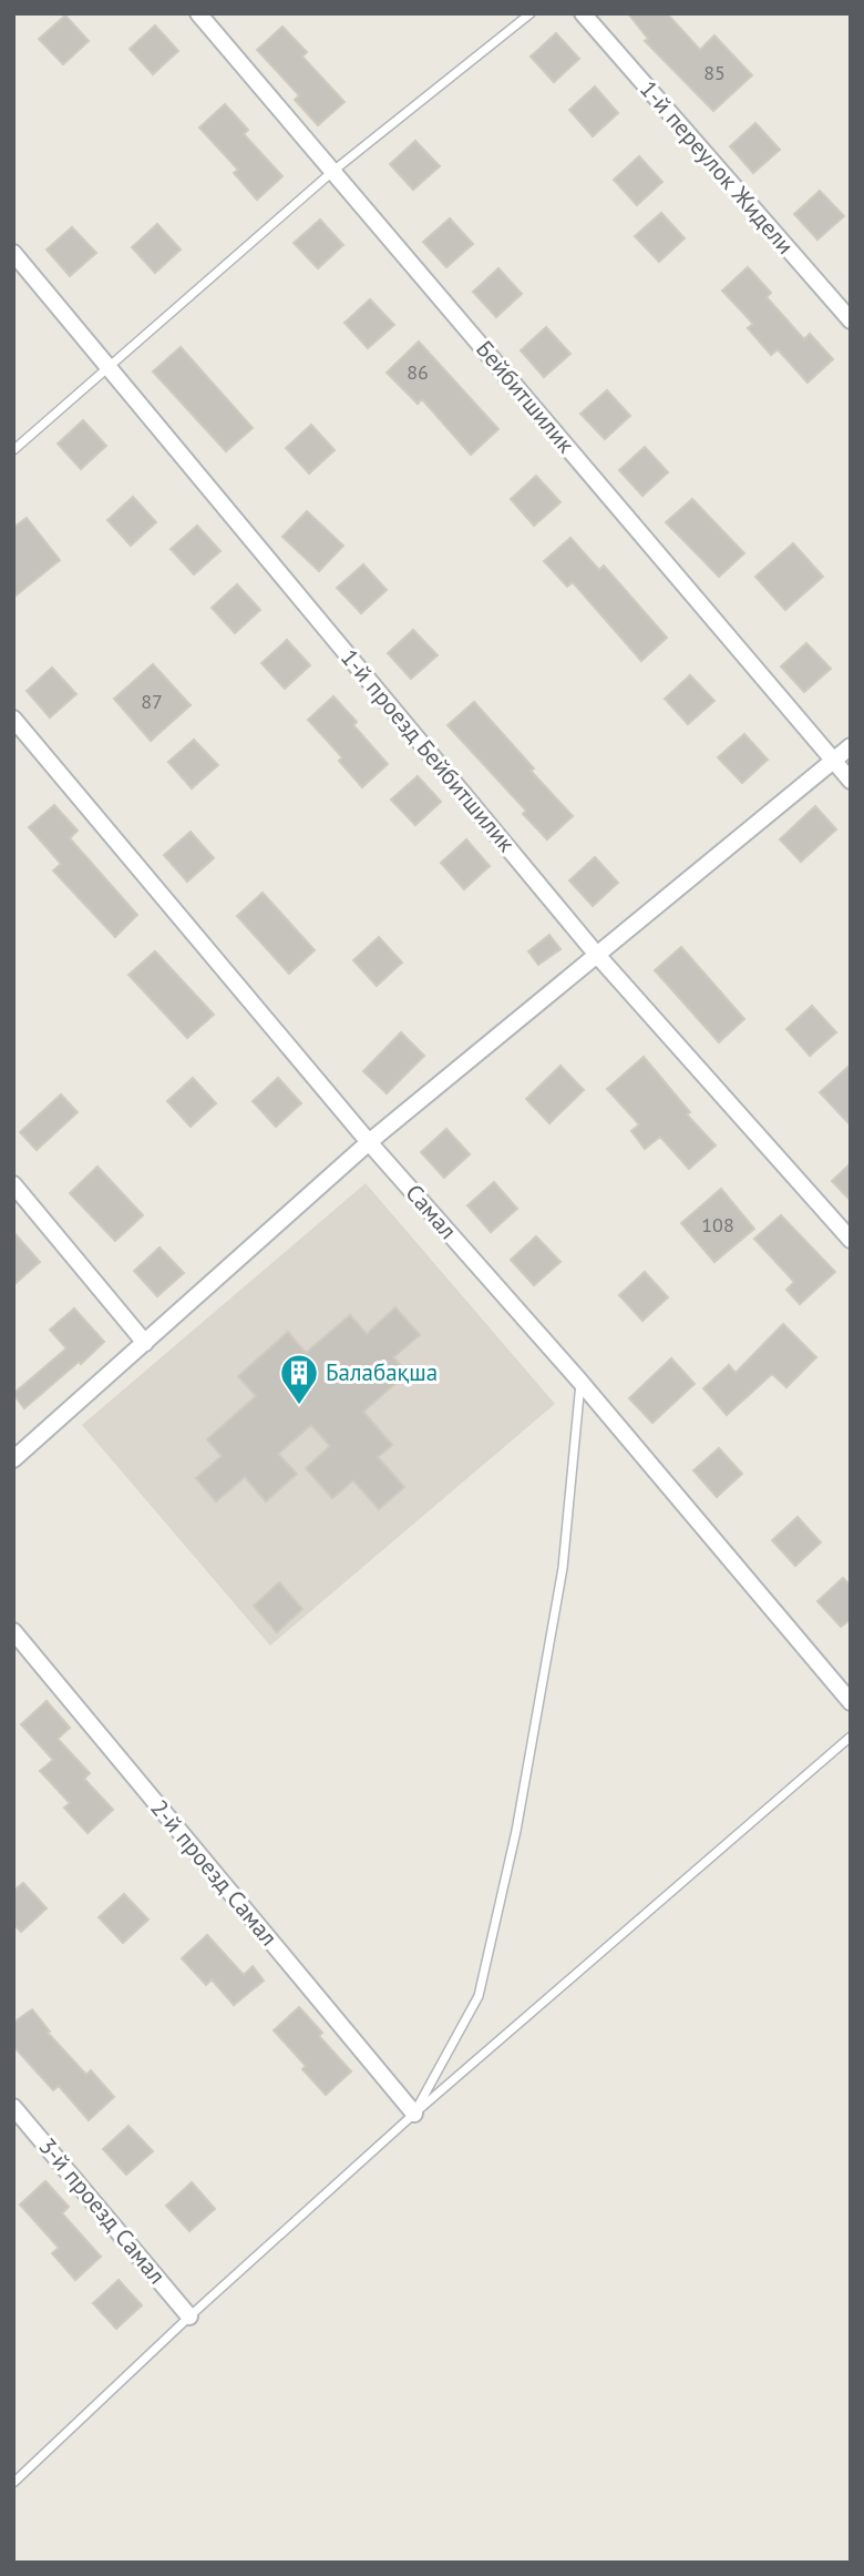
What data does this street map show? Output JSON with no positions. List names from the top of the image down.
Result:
{
  "streets": {
    "street": [
      "1-й переулок Жидели",
      "Бейбитшилик",
      "1-й проезд Бейбитшилик",
      "Самал",
      "2-й проезд Самал",
      "3-й проезд Самал"
    ]
  },
  "places": {
    "building": ["Балабақша"]
  },
  "house_numbers": [
    "85",
    "86",
    "87",
    "108"
  ]
}
